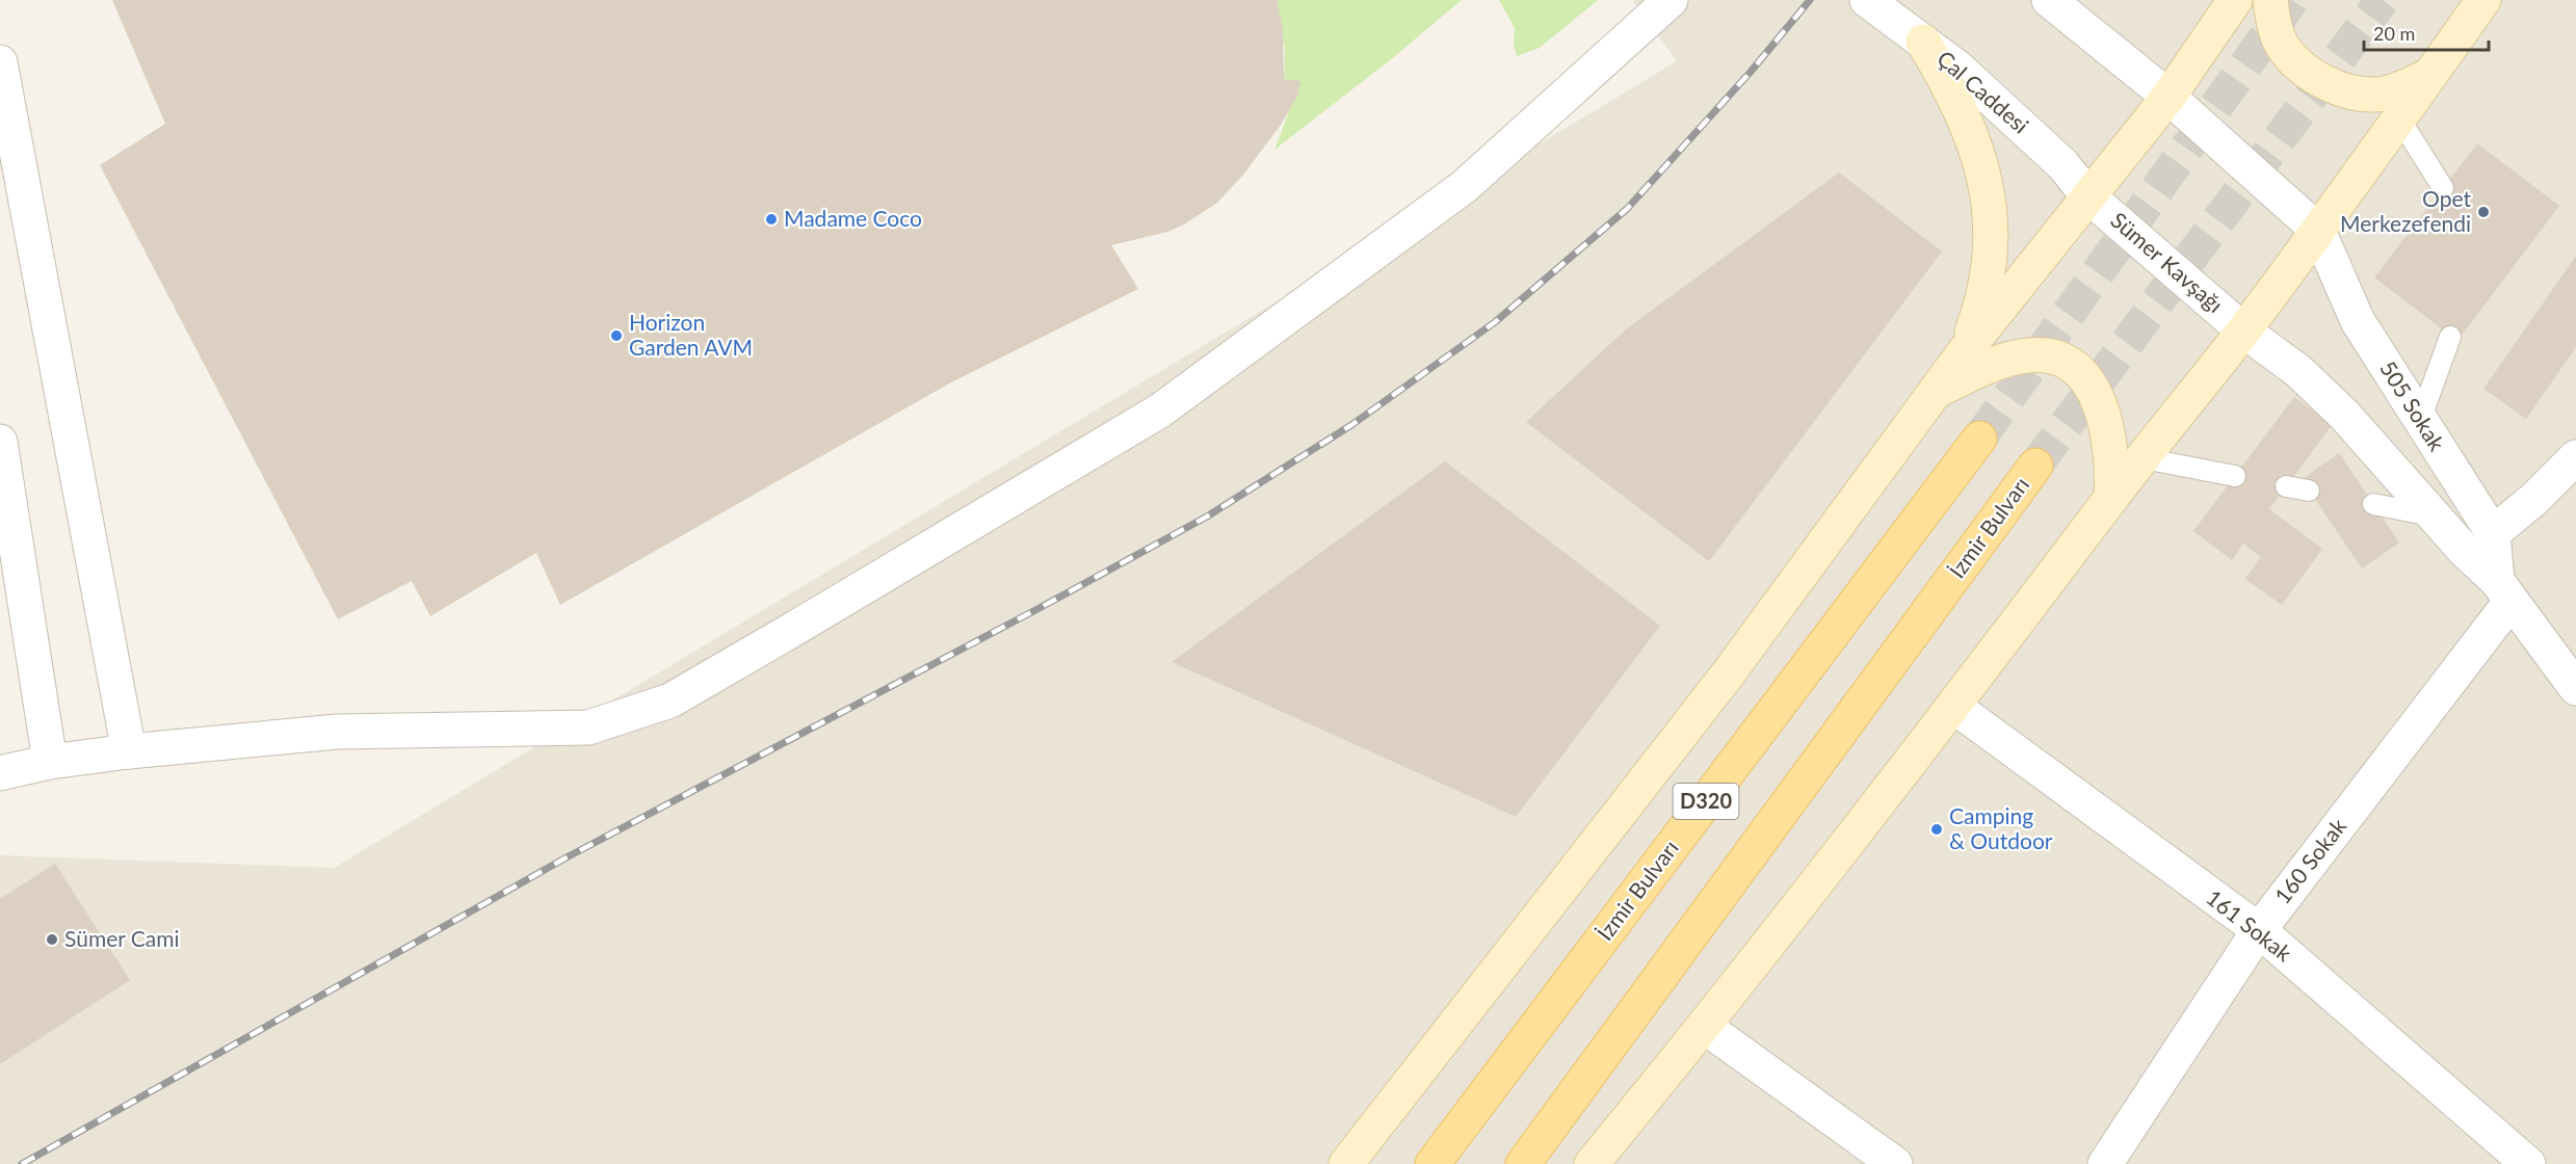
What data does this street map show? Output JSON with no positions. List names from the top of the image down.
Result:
{
  "streets": {
    "main road": ["İzmir Bulvarı", "D320"],
    "street": [
      "Çal Caddesi",
      "Sümer Kavşağı",
      "505 Sokak",
      "160 Sokak",
      "161 Sokak"
    ]
  },
  "crossings": [
    ["Çal Caddesi", "Sümer Kavşağı"],
    ["505 Sokak", "160 Sokak"],
    ["160 Sokak", "161 Sokak"]
  ],
  "places": [
    "Opet Merkezefendi",
    "Madame Coco",
    "Horizon Garden AVM",
    "Camping & Outdoor",
    "Sümer Cami"
  ],
  "scale_bar": "20 m"
}
